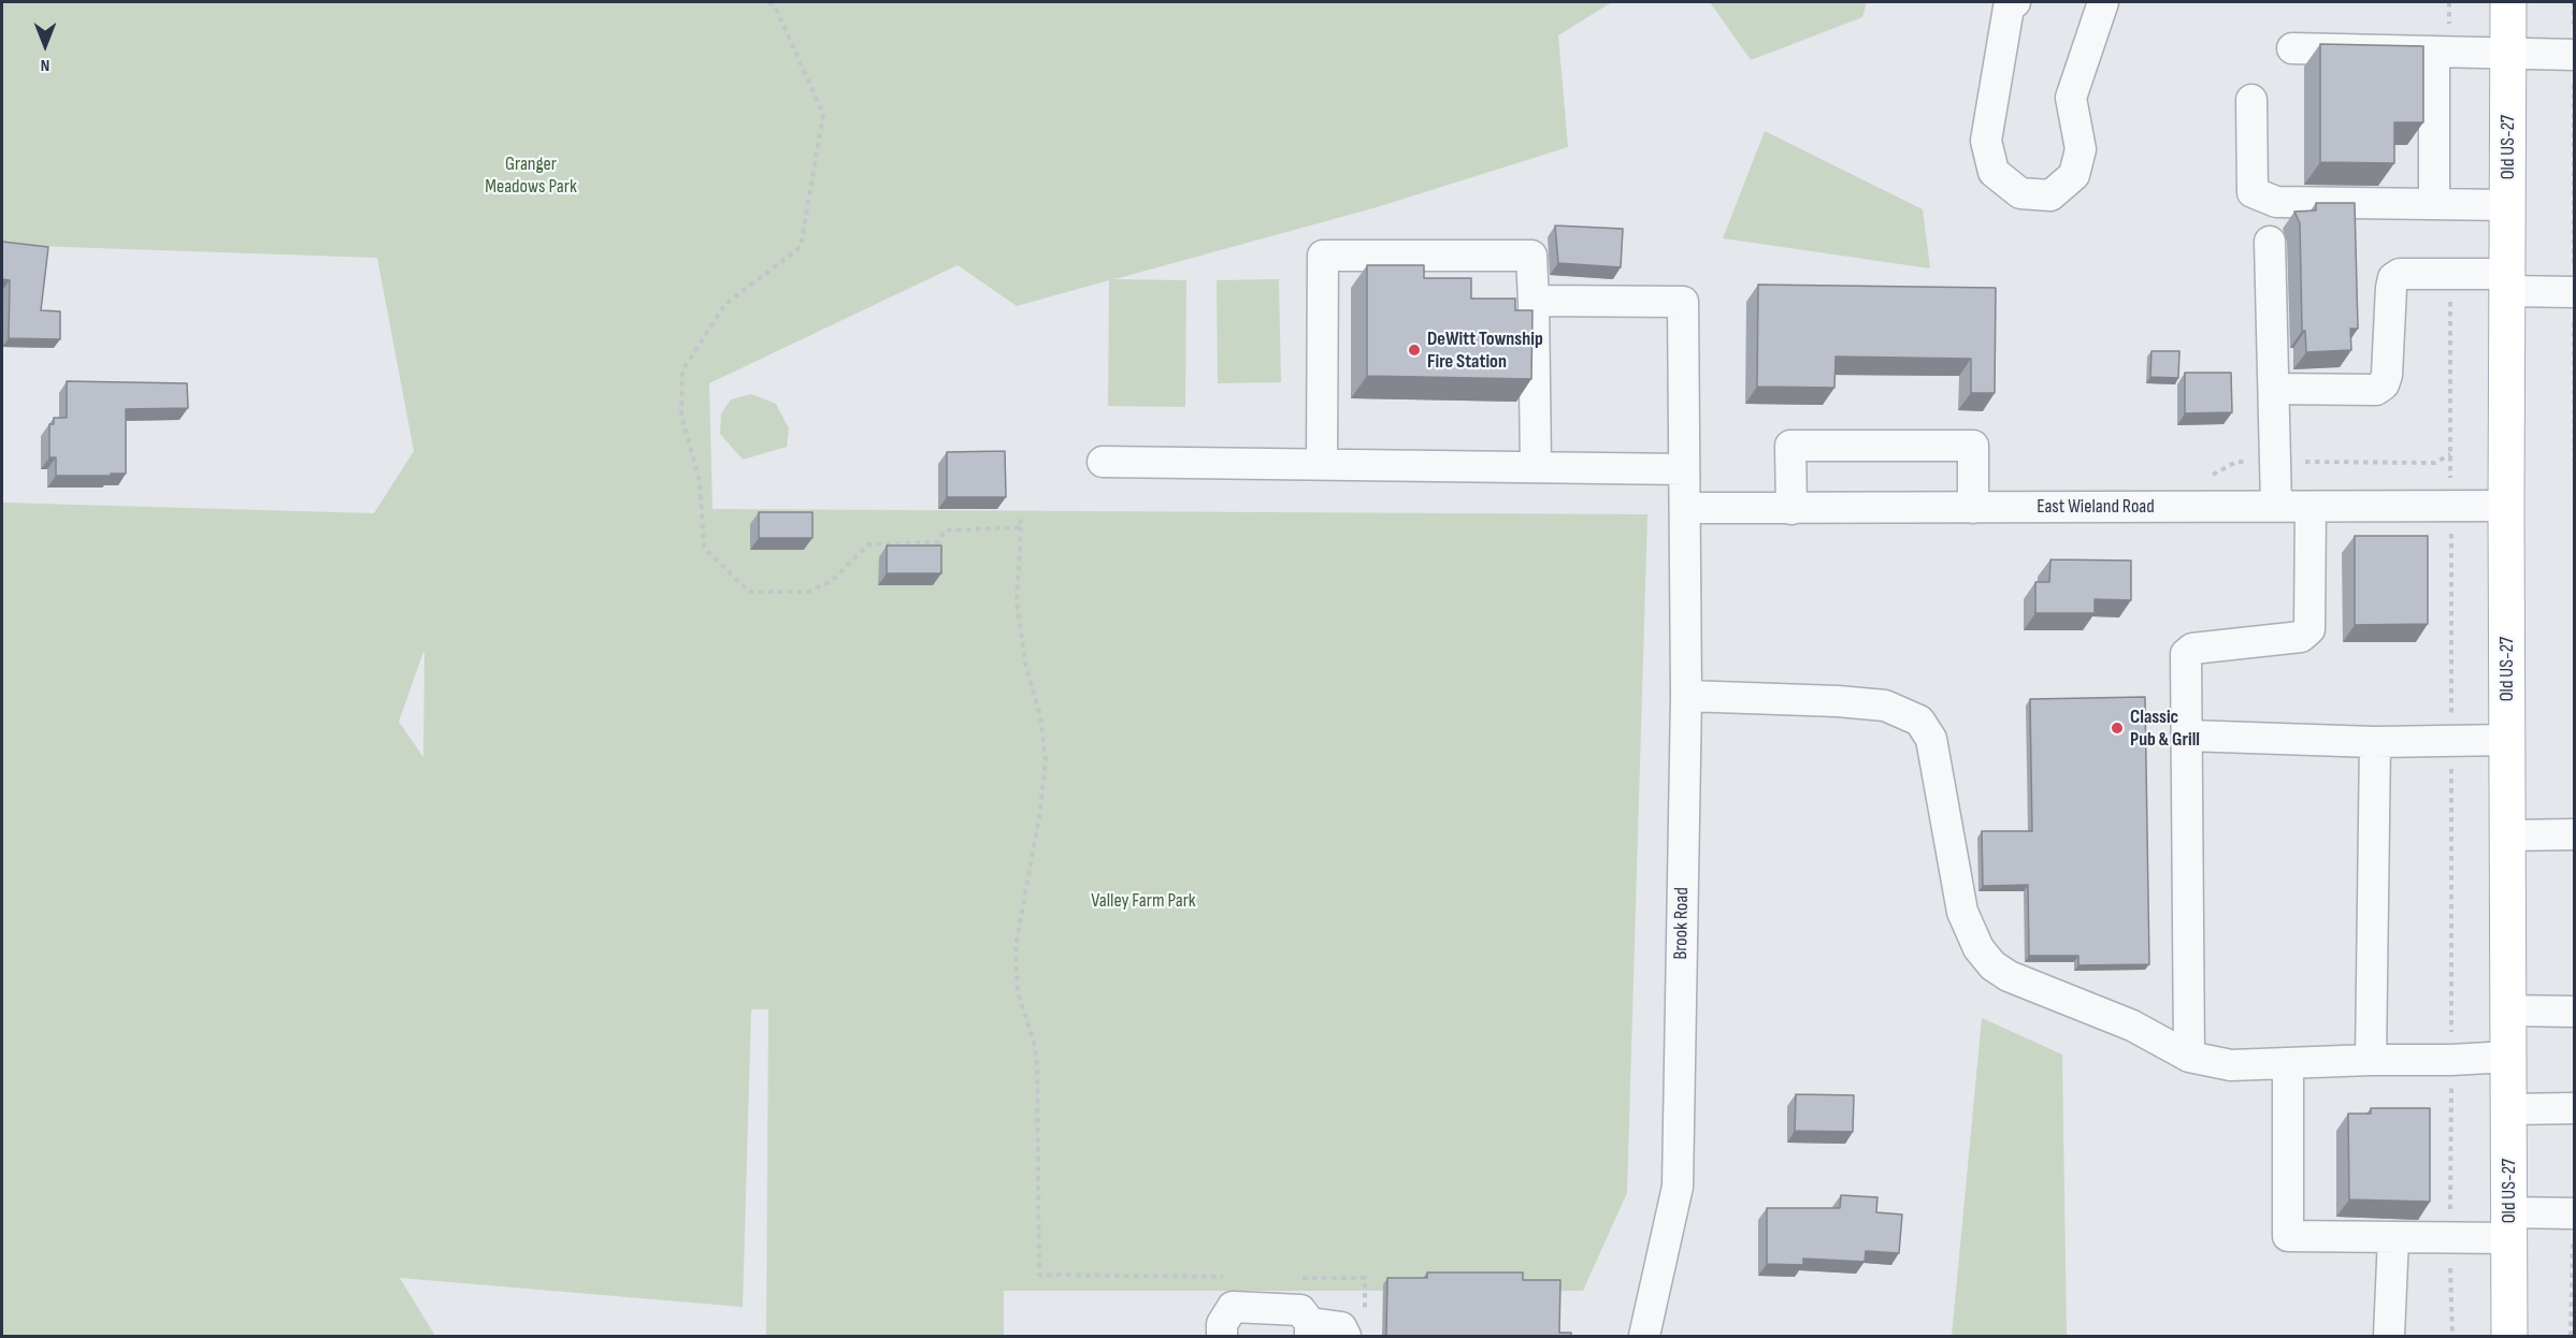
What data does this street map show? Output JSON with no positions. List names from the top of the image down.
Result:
{
  "streets": {
    "main road": ["Old US-27"],
    "street": ["East Wieland Road", "Brook Road"]
  },
  "crossings": [
    ["Old US-27", "East Wieland Road"],
    ["East Wieland Road", "Brook Road"]
  ],
  "parks": ["Granger Meadows Park", "Valley Farm Park"],
  "places": ["DeWitt Township Fire Station", "Classic Pub & Grill"],
  "north": "bottom"
}
